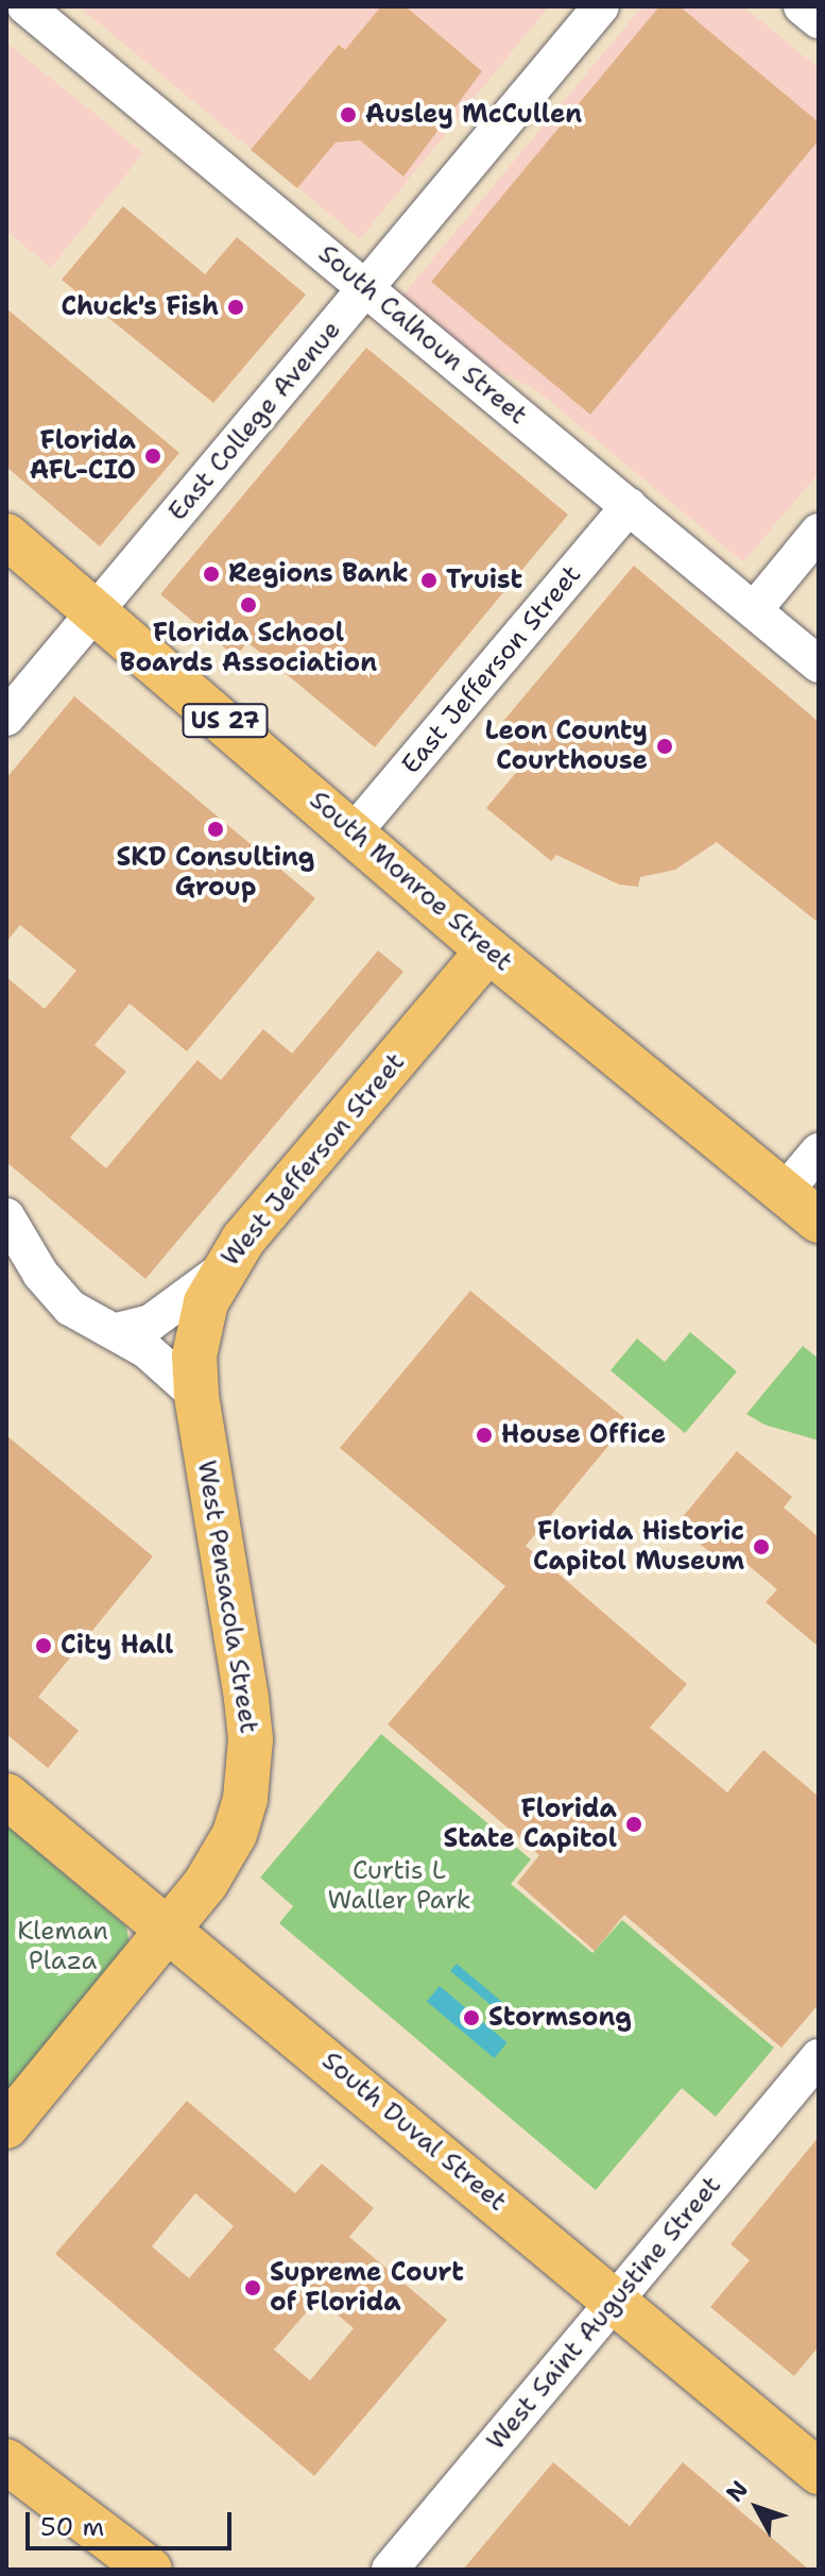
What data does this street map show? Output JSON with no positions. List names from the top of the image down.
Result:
{
  "streets": {
    "main road": [
      "US 27",
      "South Monroe Street",
      "West Jefferson Street",
      "West Pensacola Street",
      "South Duval Street"
    ],
    "street": [
      "South Calhoun Street",
      "East College Avenue",
      "East Jefferson Street",
      "West Saint Augustine Street"
    ]
  },
  "crossings": [
    ["South Calhoun Street", "East College Avenue"],
    ["South Calhoun Street", "East Jefferson Street"],
    ["East College Avenue", "South Monroe Street"],
    ["East Jefferson Street", "South Monroe Street"],
    ["South Monroe Street", "West Jefferson Street"],
    ["West Jefferson Street", "West Pensacola Street"],
    ["West Pensacola Street", "South Duval Street"],
    ["South Duval Street", "West Saint Augustine Street"]
  ],
  "parks": ["Curtis L Waller Park", "Kleman Plaza"],
  "places": [
    "Ausley McCullen",
    "Chuck's Fish",
    "Florida AFL-CIO",
    "Regions Bank",
    "Truist",
    "Florida School Boards Association",
    "Leon County Courthouse",
    "SKD Consulting Group",
    "House Office",
    "Florida Historic Capitol Museum",
    "City Hall",
    "Florida State Capitol",
    "Stormsong",
    "Supreme Court of Florida"
  ],
  "scale_bar": "50 m",
  "north": "top left"
}
